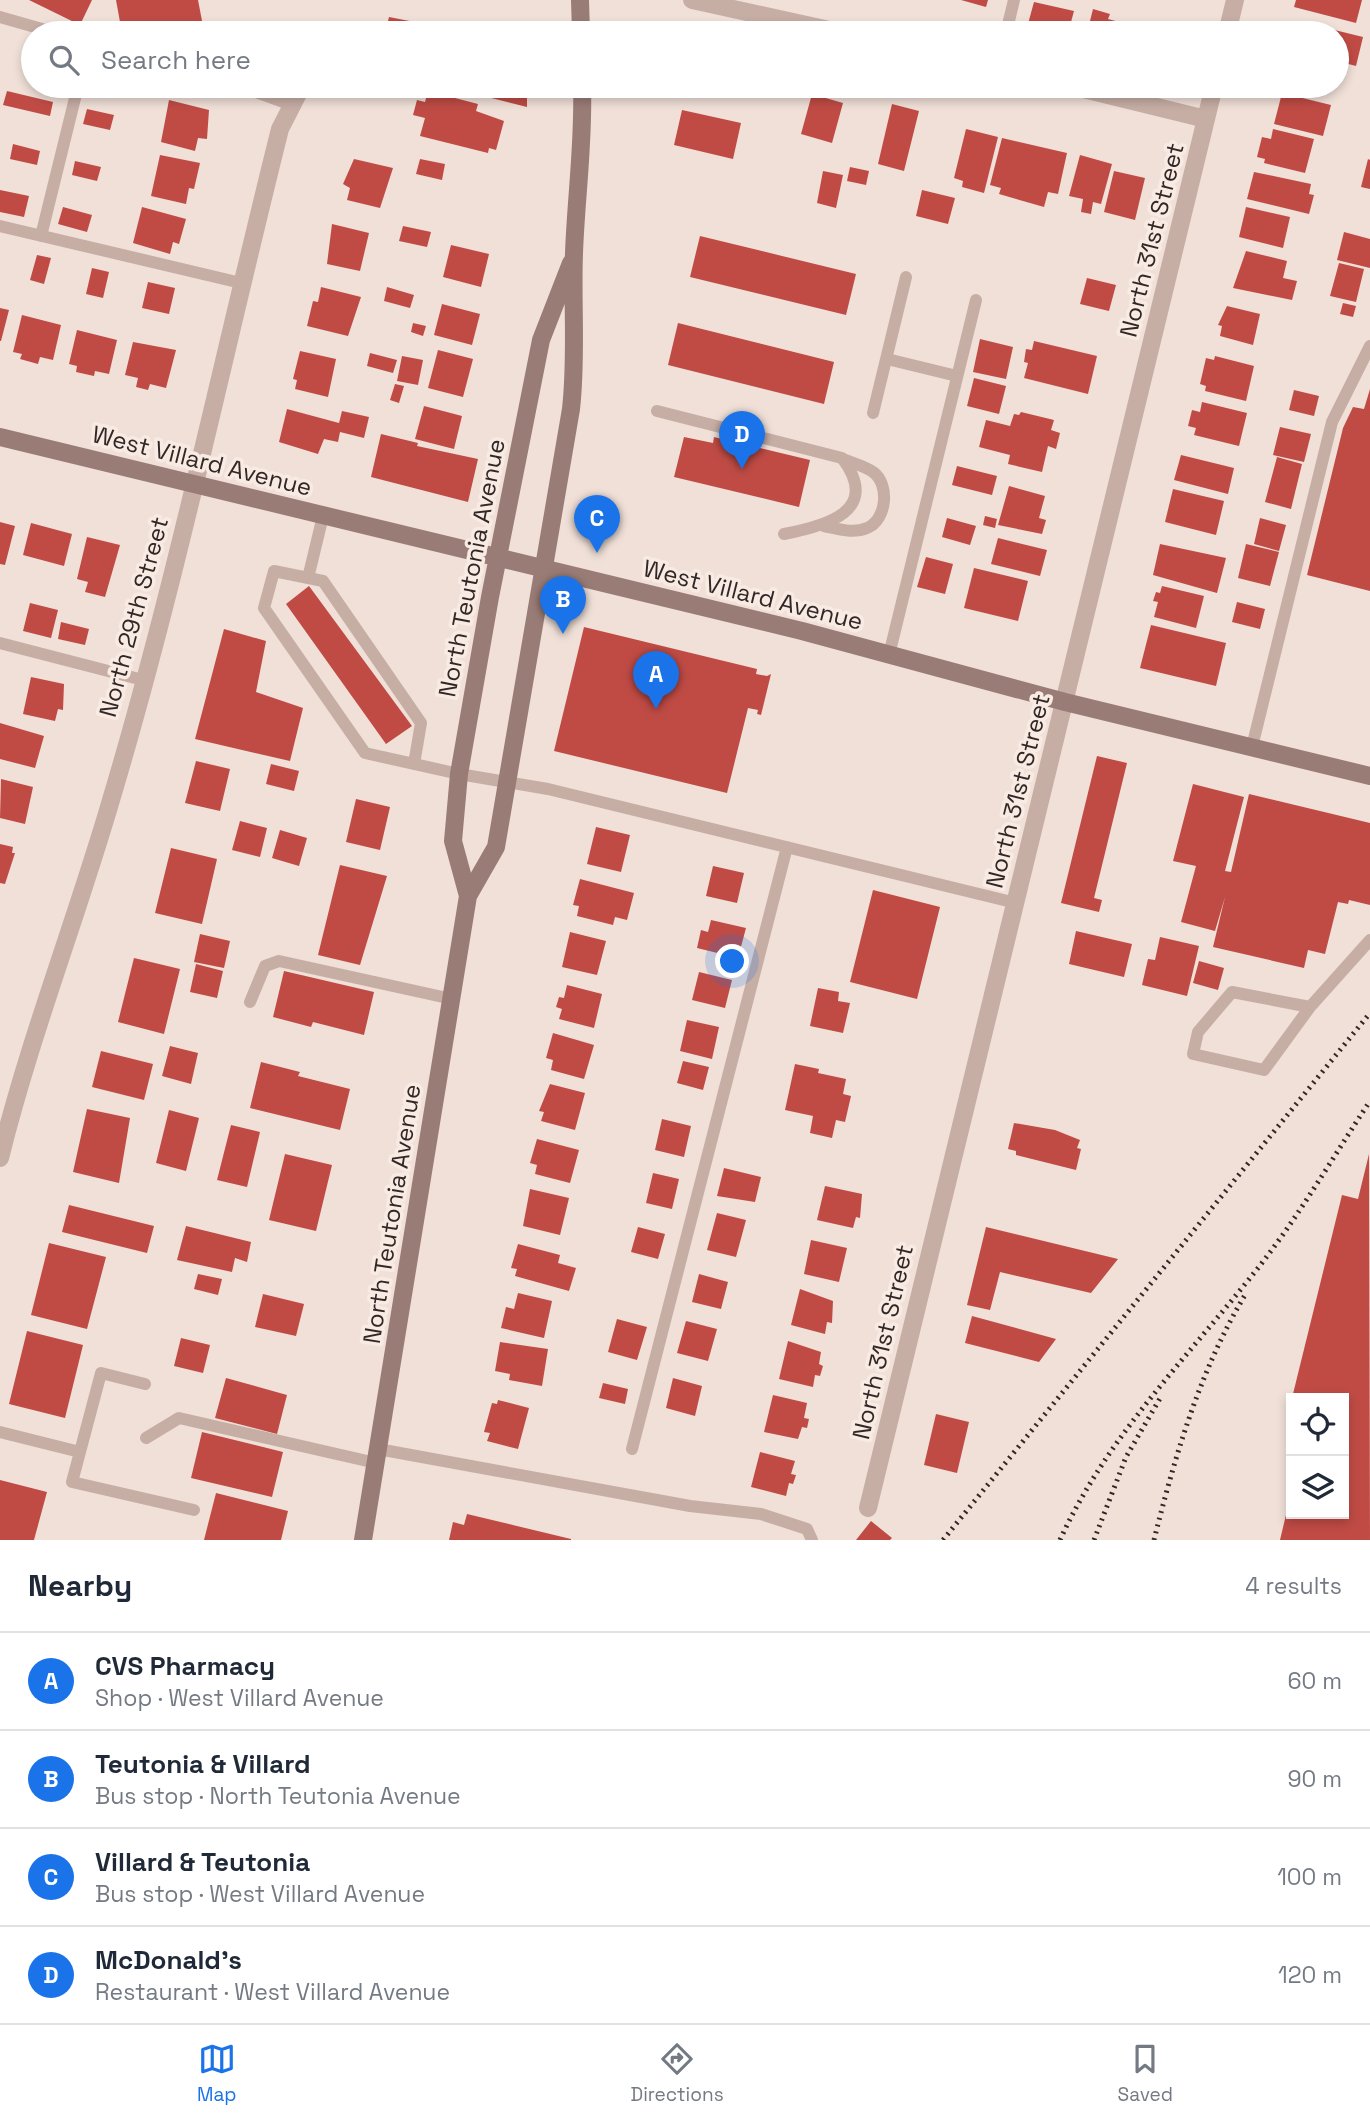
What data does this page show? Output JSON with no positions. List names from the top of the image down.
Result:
{
  "streets": {
    "main road": ["West Villard Avenue", "North Teutonia Avenue"],
    "street": ["North 31st Street", "North 29th Street"]
  },
  "crossings": [
    ["North 31st Street", "West Villard Avenue"],
    ["West Villard Avenue", "North Teutonia Avenue"],
    ["West Villard Avenue", "North 29th Street"]
  ],
  "page": {
    "search": "Search here",
    "pins": [
      "D",
      "C",
      "B",
      "A"
    ],
    "heading": ["Nearby", "4 results"],
    "list": [
      {
        "mark": "A",
        "name": "CVS Pharmacy",
        "note": "Shop · West Villard Avenue",
        "value": "60 m"
      },
      {
        "mark": "B",
        "name": "Teutonia & Villard",
        "note": "Bus stop · North Teutonia Avenue",
        "value": "90 m"
      },
      {
        "mark": "C",
        "name": "Villard & Teutonia",
        "note": "Bus stop · West Villard Avenue",
        "value": "100 m"
      },
      {
        "mark": "D",
        "name": "McDonald's",
        "note": "Restaurant · West Villard Avenue",
        "value": "120 m"
      }
    ],
    "nav": ["Map", "Directions", "Saved"]
  }
}
